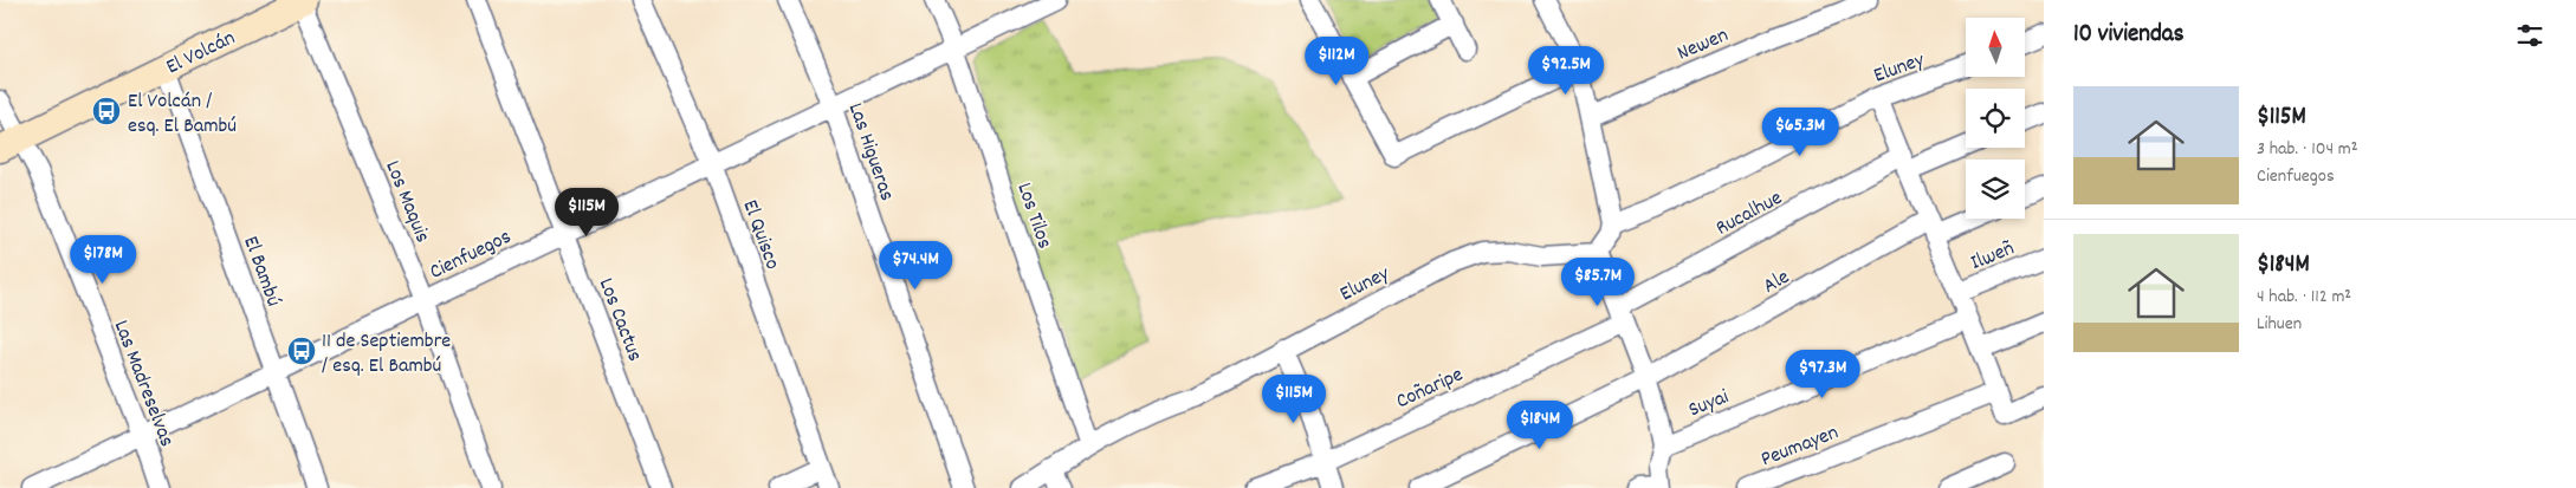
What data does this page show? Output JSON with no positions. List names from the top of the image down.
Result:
{
  "streets": {
    "street": [
      "Newen",
      "El Volcán",
      "Eluney",
      "Las Higueras",
      "Los Maquis",
      "Rucalhue",
      "Los Tilos",
      "El Quisco",
      "Cienfuegos",
      "Ilweñ",
      "El Bambú",
      "Ale",
      "Los Cactus",
      "Las Madreselvas",
      "Coñaripe",
      "Suyai",
      "Peumayen"
    ]
  },
  "crossings": [
    ["El Volcán", "Los Maquis"],
    ["El Volcán", "El Bambú"],
    ["El Volcán", "Las Madreselvas"],
    ["Eluney", "Los Tilos"],
    ["Las Higueras", "Cienfuegos"],
    ["Los Maquis", "Cienfuegos"],
    ["Rucalhue", "Coñaripe"],
    ["Los Tilos", "Cienfuegos"],
    ["El Quisco", "Cienfuegos"],
    ["Cienfuegos", "El Bambú"],
    ["Cienfuegos", "Los Cactus"],
    ["Cienfuegos", "Las Madreselvas"]
  ],
  "places": {
    "bus stop": ["El Volcán / esq. El Bambú", "11 de Septiembre / esq. El Bambú"]
  },
  "north": "top",
  "page": {
    "heading": "10 viviendas",
    "price": [
      "$112M",
      "$92.5M",
      "$65.3M",
      "$115M",
      "$178M",
      "$74.4M",
      "$85.7M",
      "$97.3M",
      "$115M",
      "$184M"
    ],
    "list": [
      {
        "name": "$115M",
        "note": "3 hab. · 104 m² · Cienfuegos"
      },
      {
        "name": "$184M",
        "note": "4 hab. · 112 m² · Lihuen"
      }
    ]
  }
}
